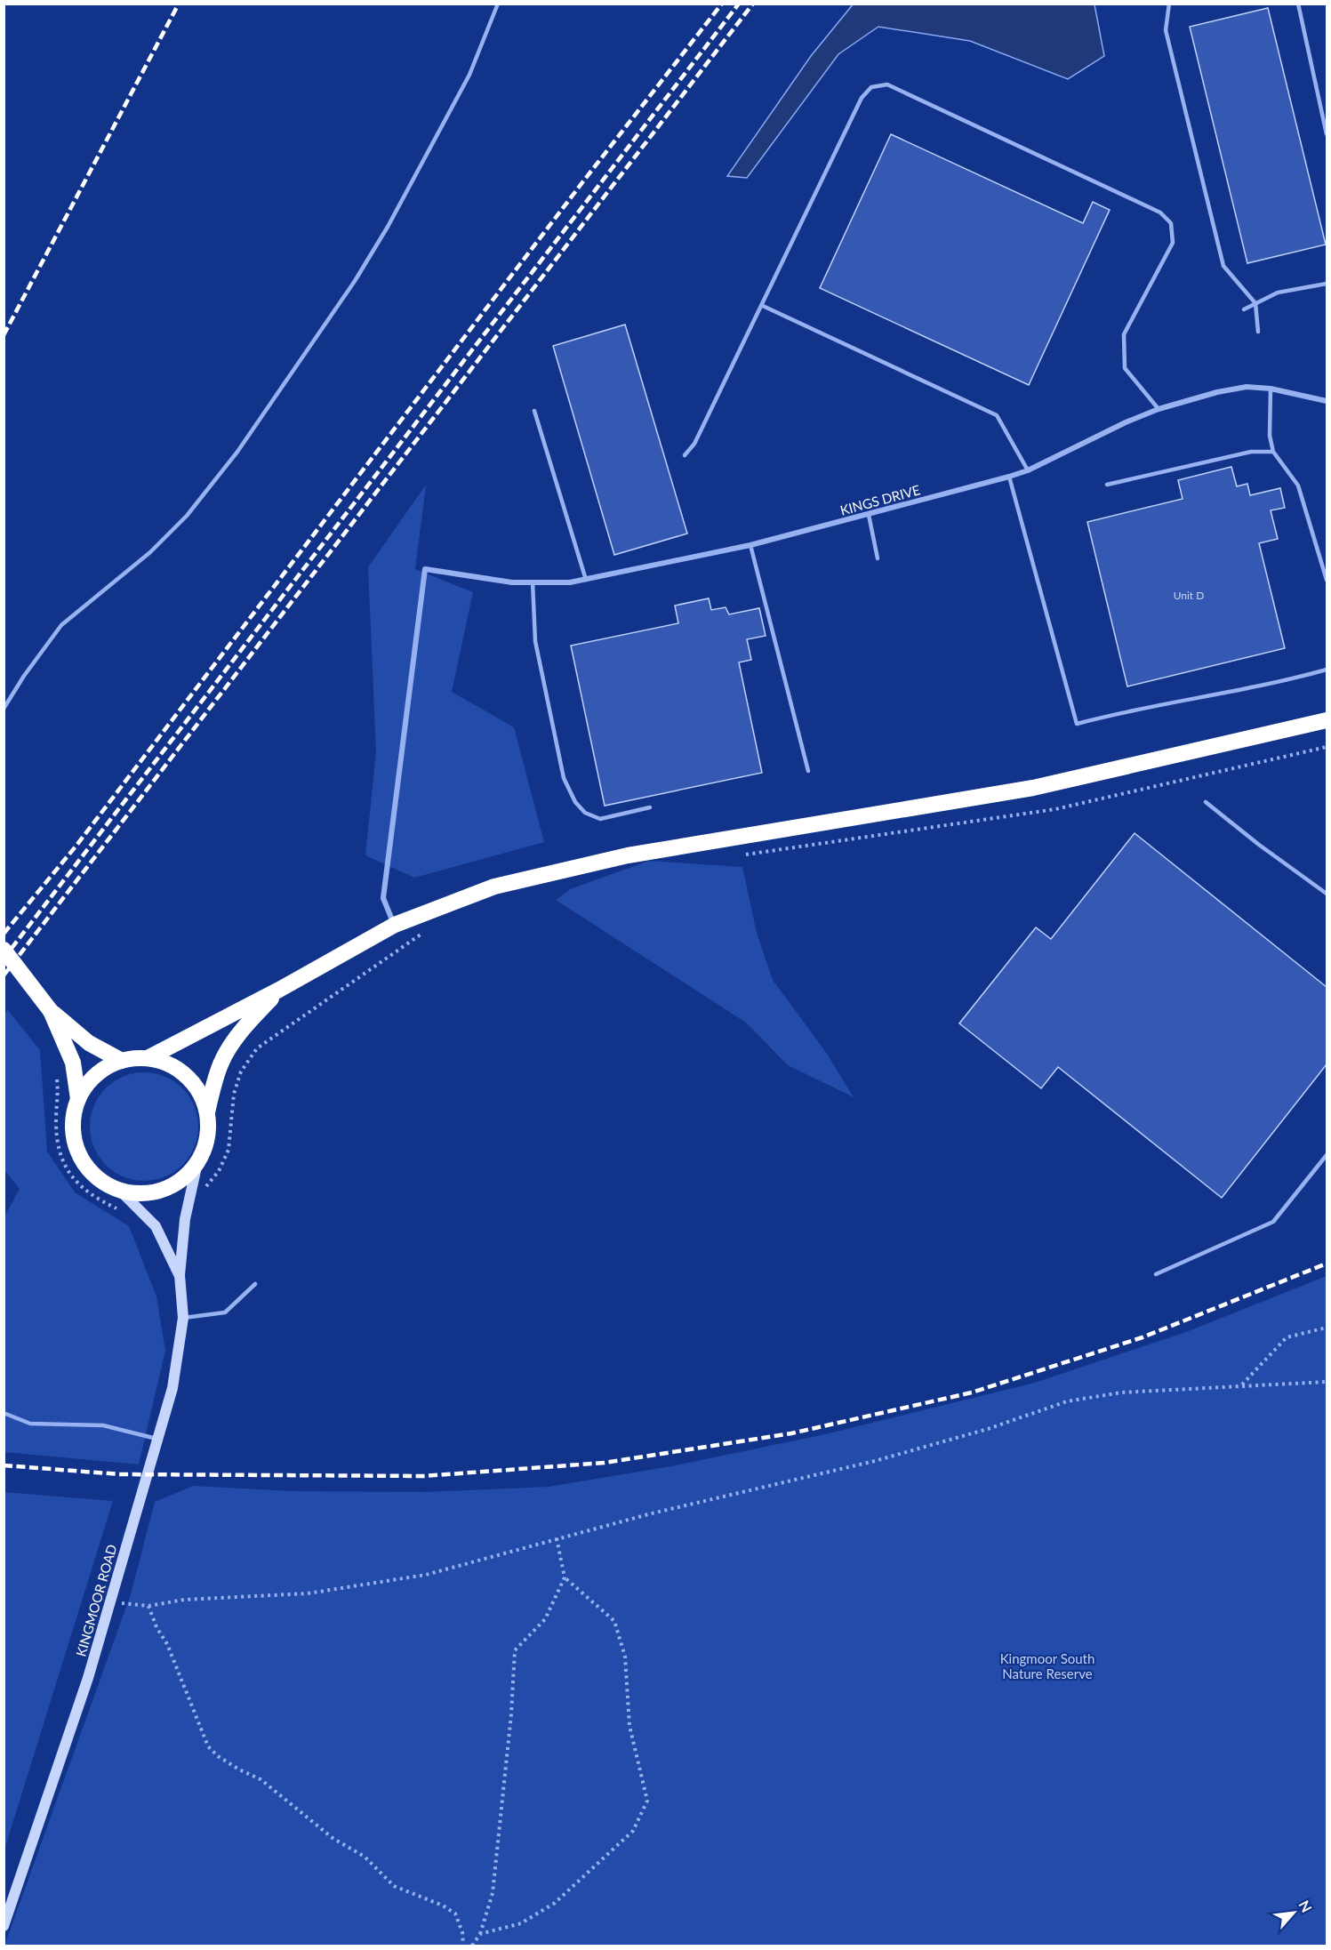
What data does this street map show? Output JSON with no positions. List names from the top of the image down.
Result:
{
  "streets": {
    "street": ["KINGS DRIVE", "KINGMOOR ROAD"]
  },
  "parks": ["Kingmoor South Nature Reserve"],
  "house_numbers": ["Unit D"],
  "north": "top right"
}
